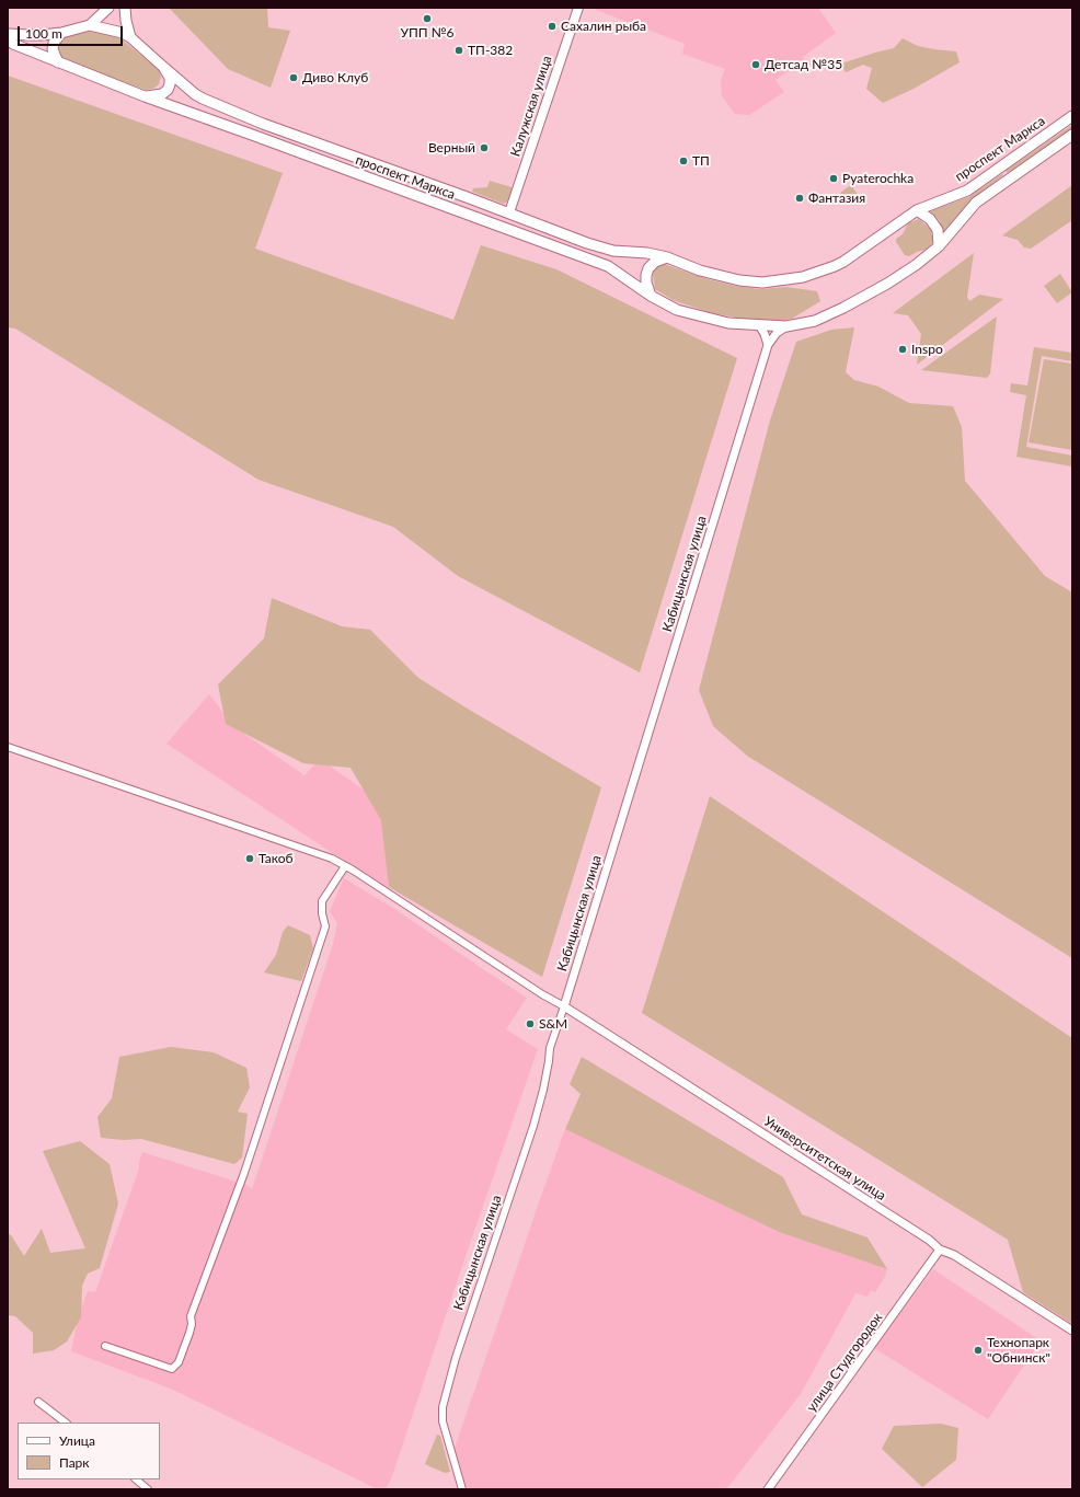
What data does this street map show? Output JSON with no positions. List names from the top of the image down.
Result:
{
  "streets": {
    "main road": ["Калужская улица", "проспект Маркса"],
    "street": ["Кабицынская улица", "Университетская улица", "улица Студгородок"]
  },
  "crossings": [
    ["Калужская улица", "проспект Маркса"],
    ["Кабицынская улица", "Университетская улица"],
    ["Университетская улица", "улица Студгородок"]
  ],
  "places": [
    "УПП №6",
    "Сахалин рыба",
    "ТП-382",
    "Детсад №35",
    "Диво Клуб",
    "Верный",
    "ТП",
    "Pyaterochka",
    "Фантазия",
    "Inspo",
    "Такоб",
    "S&M",
    "Технопарк \"Обнинск\""
  ],
  "legend": ["Улица", "Парк"],
  "scale_bar": "100 m"
}
